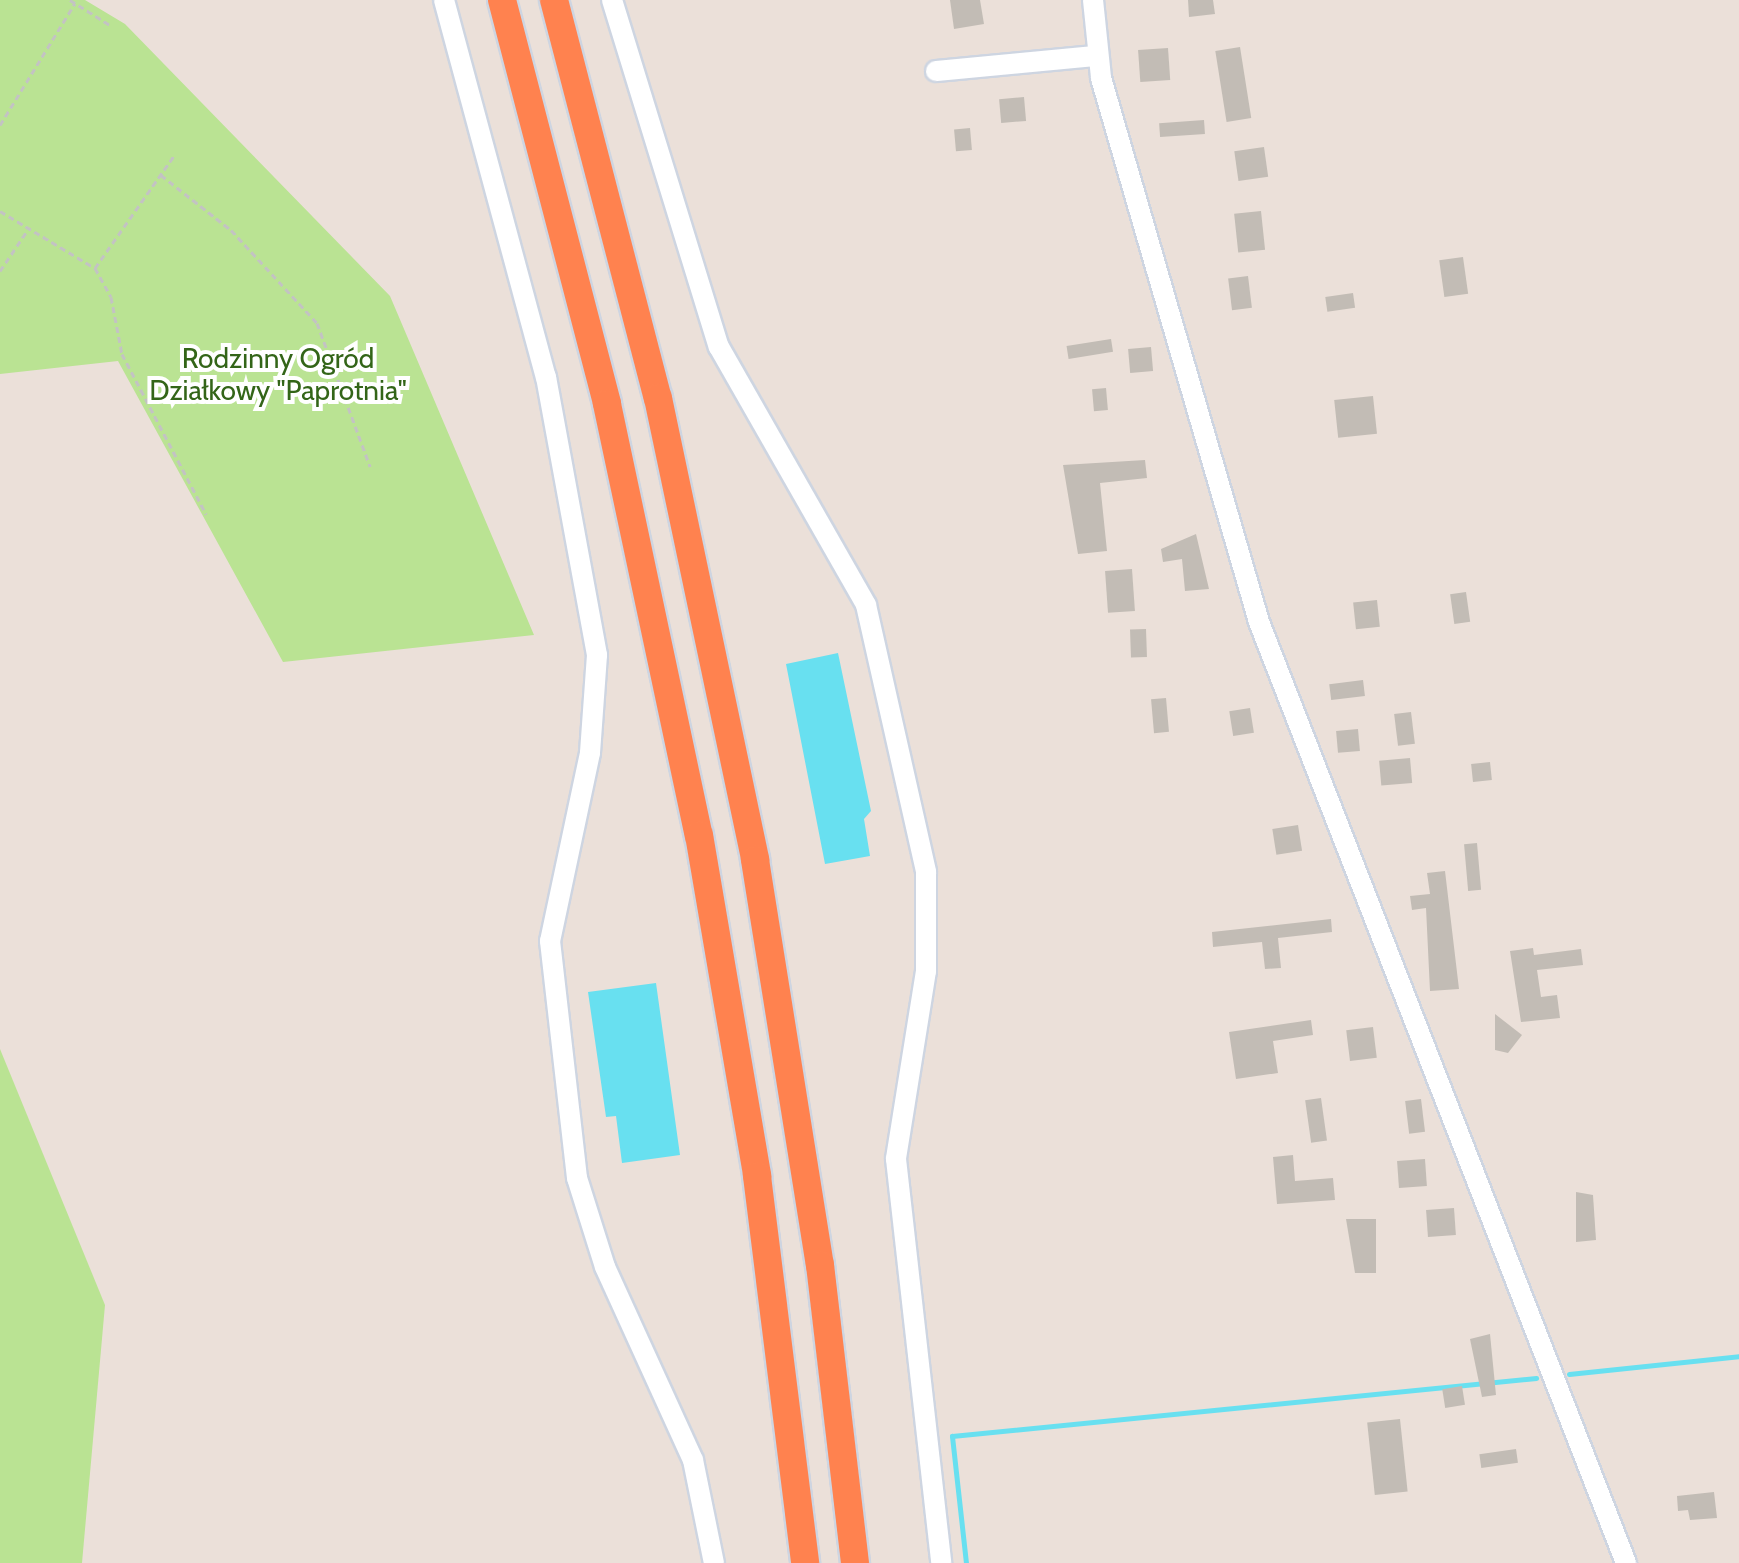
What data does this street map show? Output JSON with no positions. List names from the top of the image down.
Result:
{
  "parks": ["Rodzinny Ogród Działkowy \"Paprotnia\""]
}
